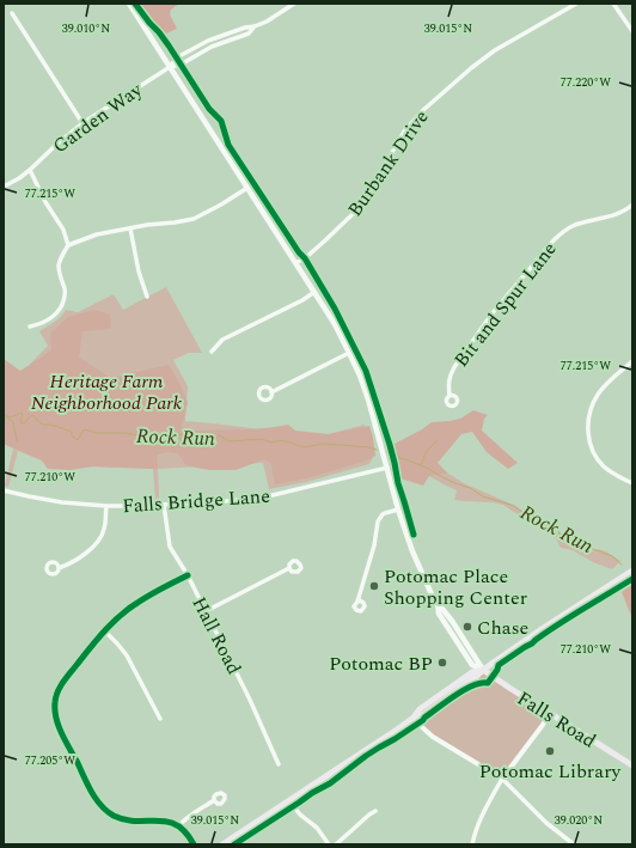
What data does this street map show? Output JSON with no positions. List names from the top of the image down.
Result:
{
  "streets": {
    "main road": ["Falls Road"],
    "street": [
      "Garden Way",
      "Burbank Drive",
      "Bit and Spur Lane",
      "Falls Bridge Lane",
      "Hall Road"
    ]
  },
  "crossings": [
    ["Garden Way", "Falls Road"],
    ["Burbank Drive", "Falls Road"],
    ["Falls Bridge Lane", "Hall Road"],
    ["Falls Bridge Lane", "Falls Road"]
  ],
  "water": ["Rock Run"],
  "parks": ["Heritage Farm Neighborhood Park"],
  "places": [
    "Potomac Place Shopping Center",
    "Chase",
    "Potomac BP",
    "Potomac Library"
  ],
  "coordinates": [
    "39.010°N",
    "39.015°N",
    "77.220°W",
    "77.215°W",
    "77.210°W",
    "77.205°W",
    "39.020°N"
  ]
}
